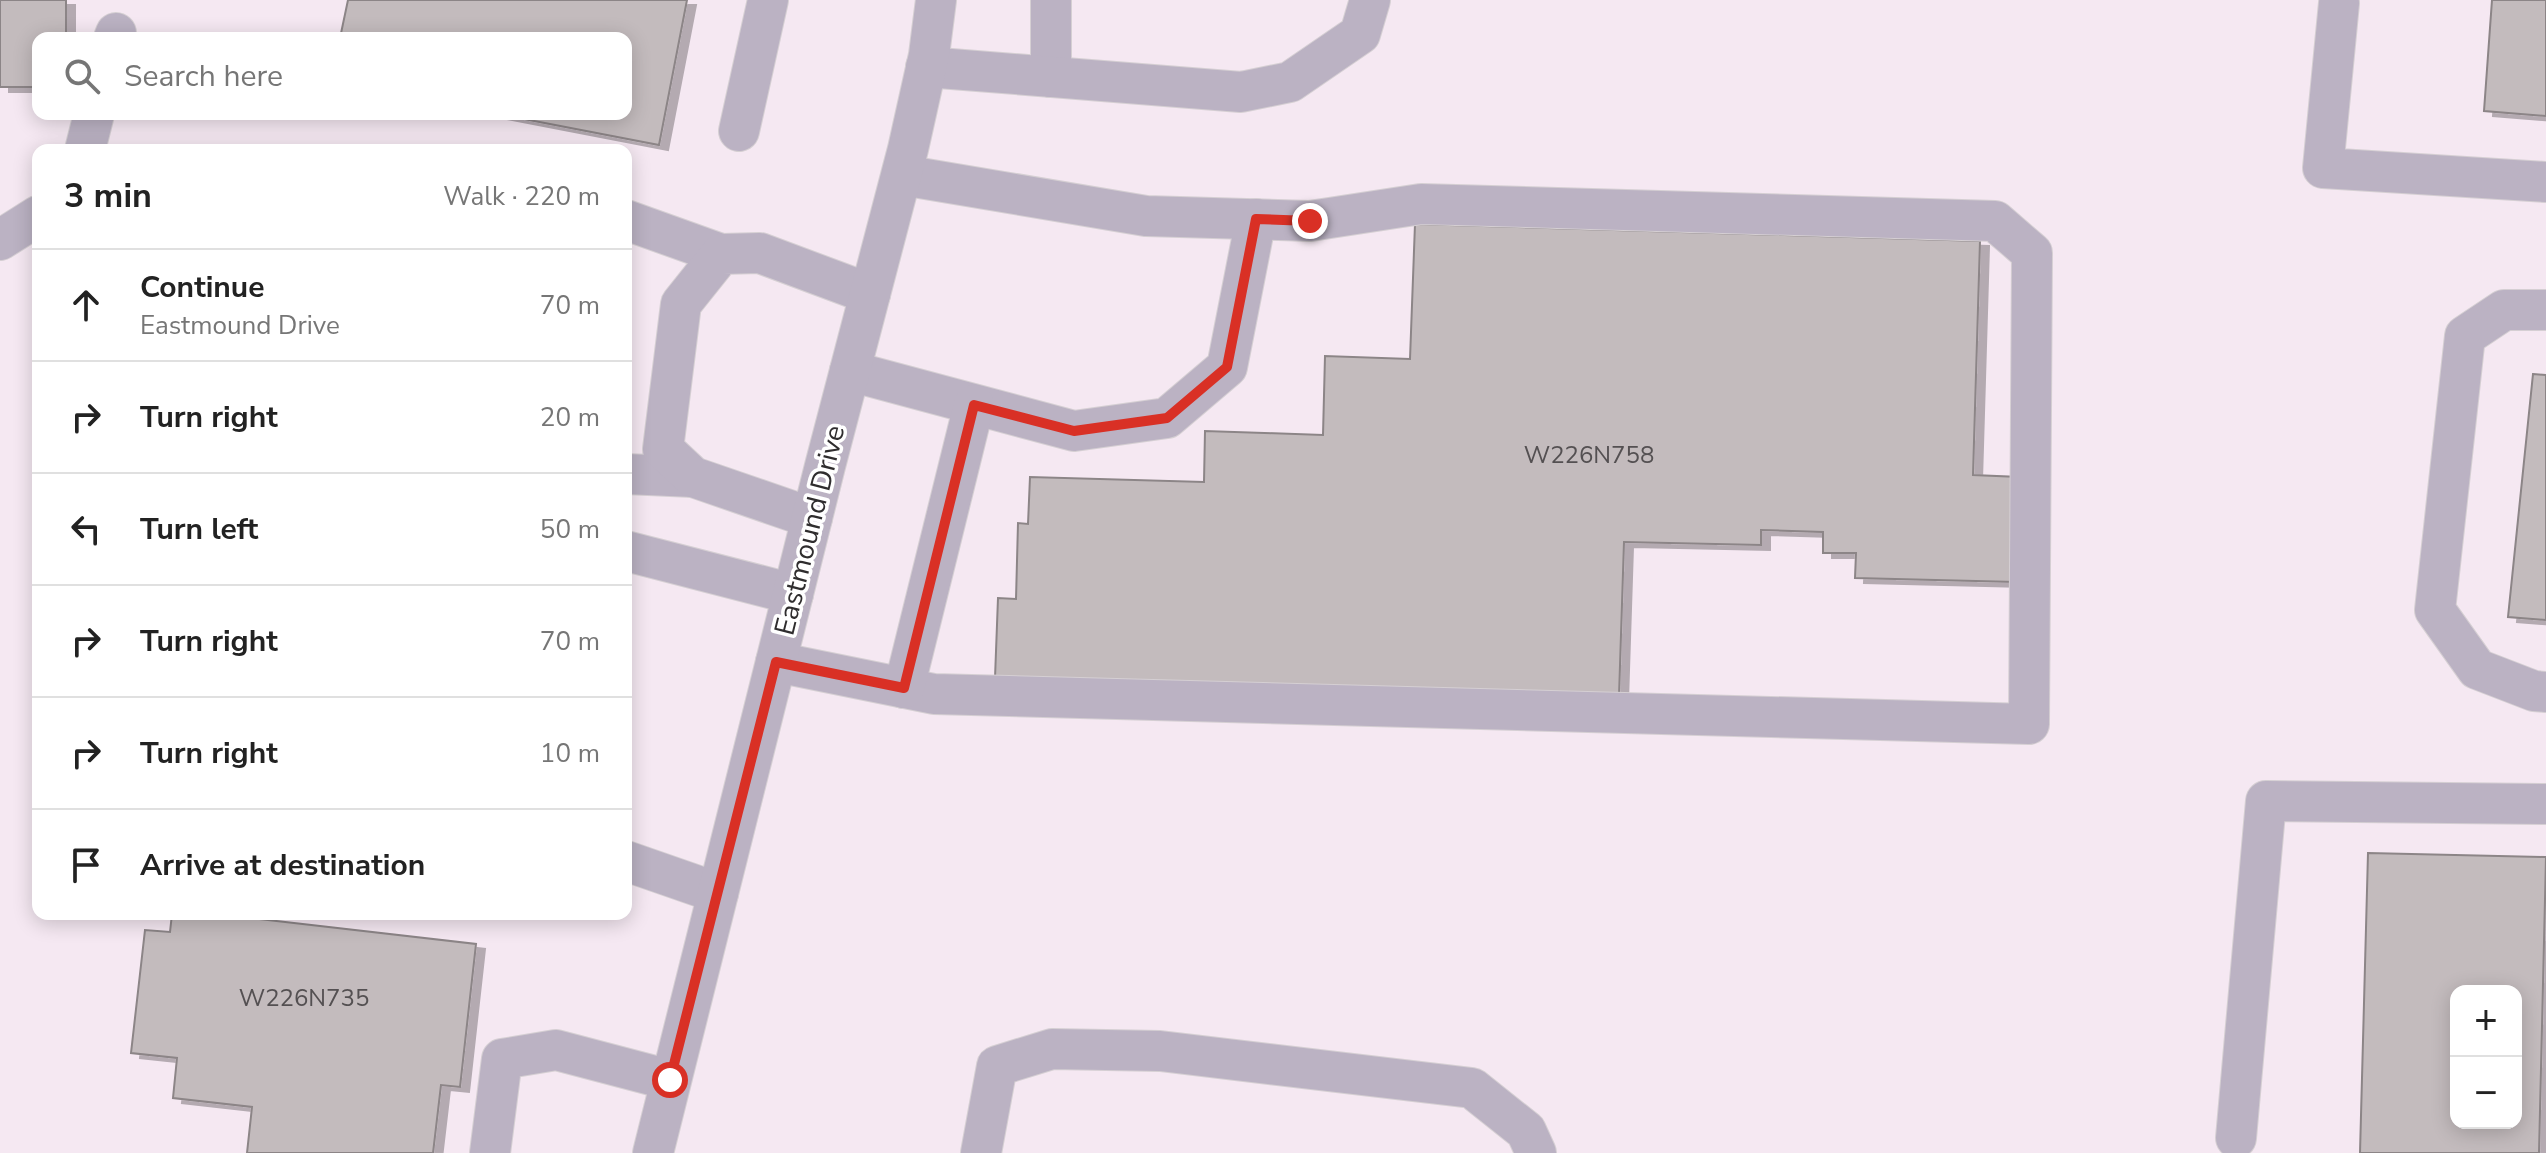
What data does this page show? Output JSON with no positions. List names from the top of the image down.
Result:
{
  "streets": {
    "street": ["Eastmound Drive"]
  },
  "house_numbers": ["W226N758", "W226N735"],
  "page": {
    "search": "Search here",
    "heading": ["3 min", "Walk · 220 m"],
    "list": [
      ["Continue", "Eastmound Drive", "70 m"],
      ["Turn right", "20 m"],
      ["Turn left", "50 m"],
      ["Turn right", "70 m"],
      ["Turn right", "10 m"],
      "Arrive at destination"
    ],
    "map_buttons": ["+", "−"]
  }
}
